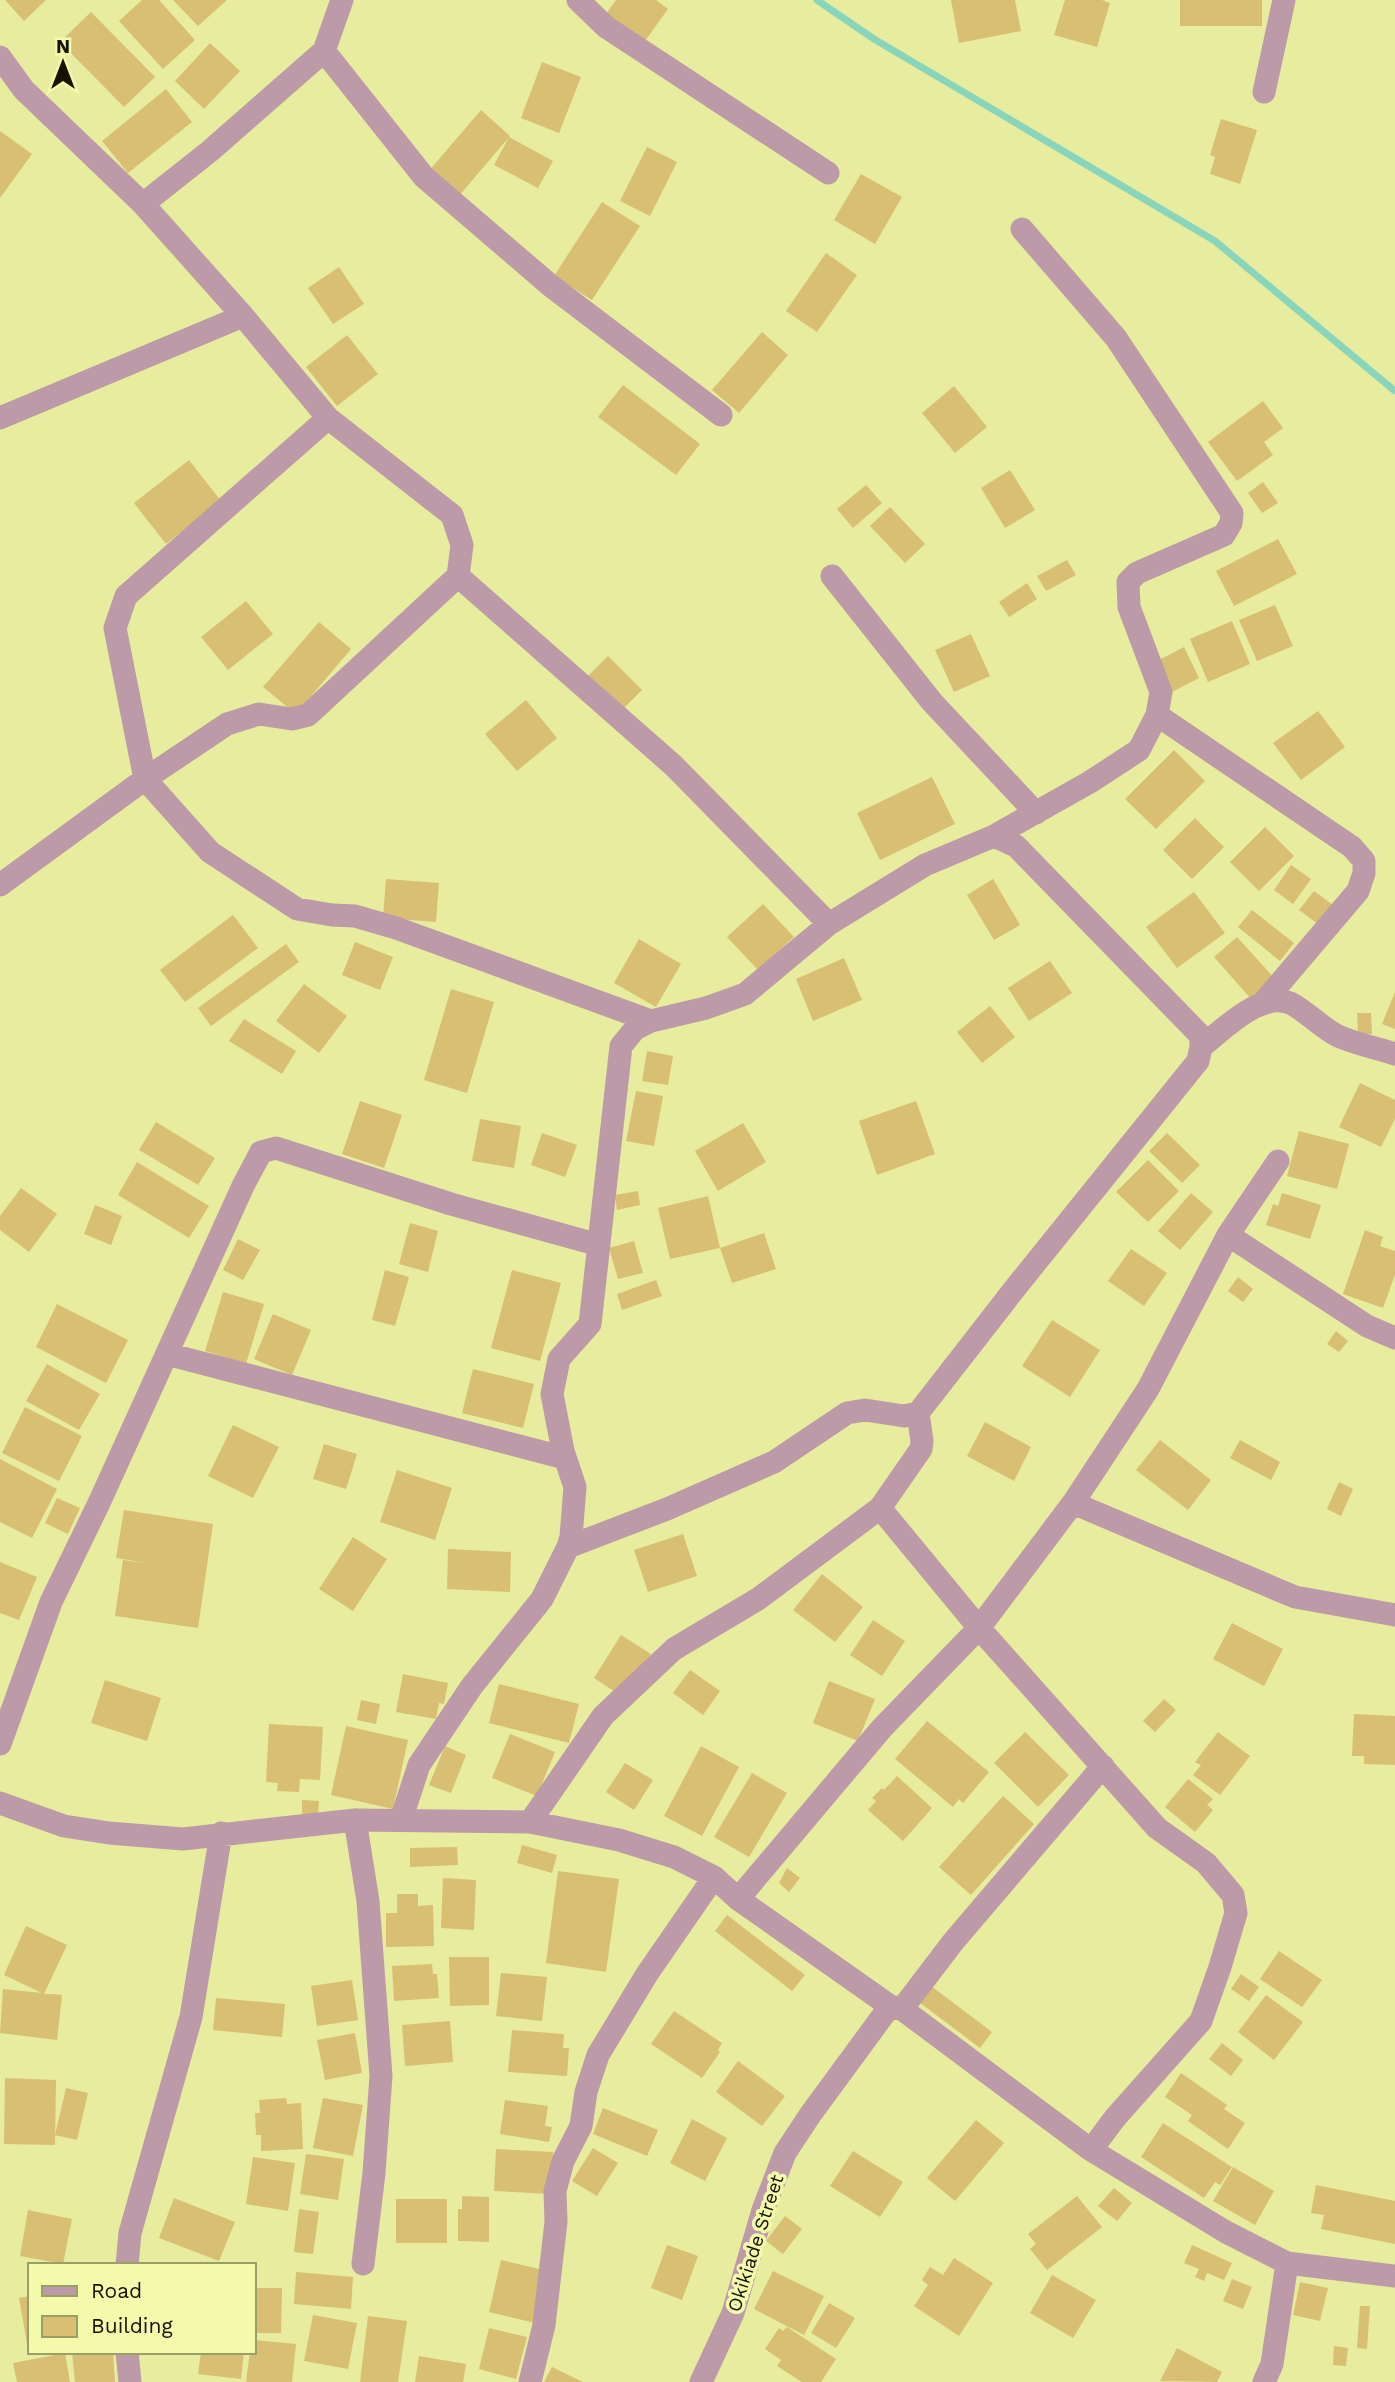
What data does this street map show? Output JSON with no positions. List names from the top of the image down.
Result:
{
  "streets": {
    "street": ["Okikiade Street"]
  },
  "legend": ["Road", "Building"],
  "north": "top"
}
